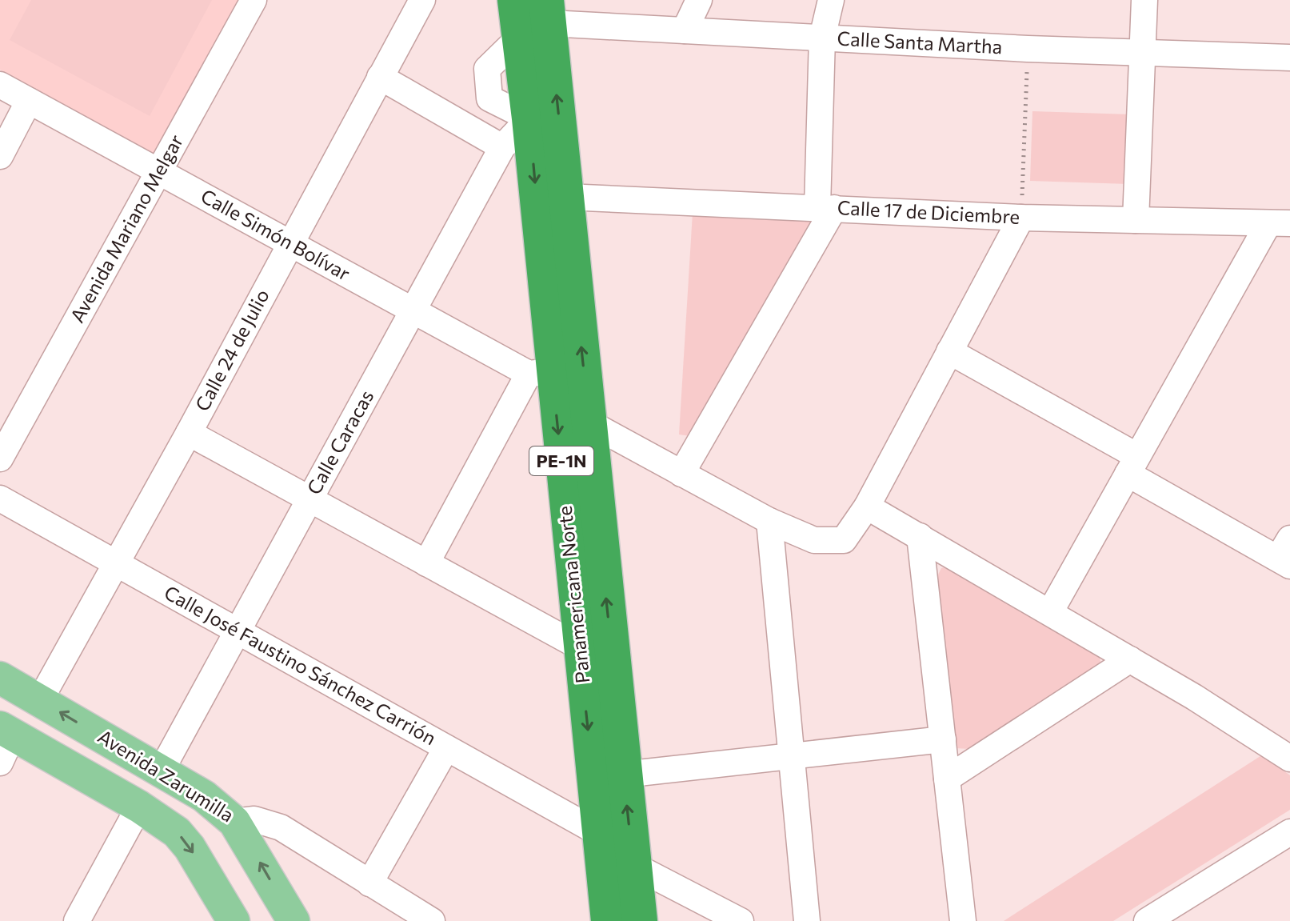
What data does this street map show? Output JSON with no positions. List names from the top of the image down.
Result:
{
  "streets": {
    "highway": ["PE-1N", "Panamericana Norte"],
    "main road": ["Avenida Zarumilla"],
    "street": [
      "Calle Santa Martha",
      "Calle 17 de Diciembre",
      "Avenida Mariano Melgar",
      "Calle Simón Bolívar",
      "Calle 24 de Julio",
      "Calle Caracas",
      "Calle José Faustino Sánchez Carrión"
    ]
  },
  "crossings": [
    ["Calle Santa Martha", "Panamericana Norte"],
    ["Calle 17 de Diciembre", "Panamericana Norte"],
    ["Avenida Mariano Melgar", "Calle Simón Bolívar"],
    ["Calle Simón Bolívar", "Calle 24 de Julio"],
    ["Calle Simón Bolívar", "Calle Caracas"],
    ["Calle Simón Bolívar", "Panamericana Norte"],
    ["Calle 24 de Julio", "Calle José Faustino Sánchez Carrión"],
    ["Calle 24 de Julio", "Avenida Zarumilla"],
    ["Calle Caracas", "Panamericana Norte"],
    ["Calle Caracas", "Calle José Faustino Sánchez Carrión"],
    ["Calle Caracas", "Avenida Zarumilla"],
    ["Panamericana Norte", "Calle José Faustino Sánchez Carrión"]
  ]
}
